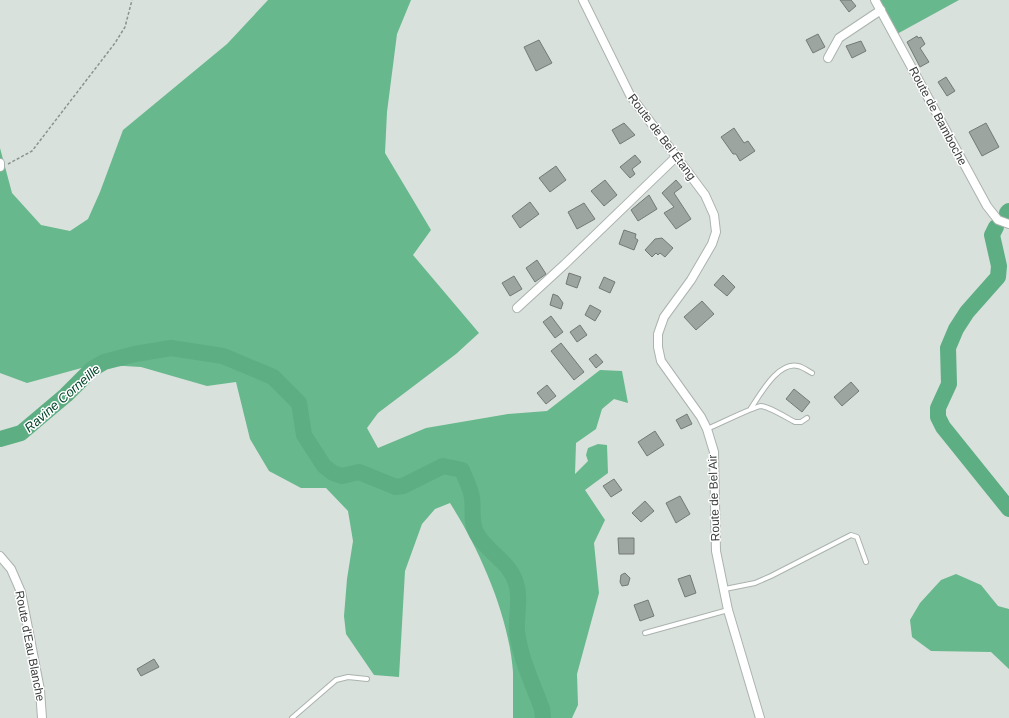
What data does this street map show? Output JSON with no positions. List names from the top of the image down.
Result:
{
  "streets": {
    "street": [
      "Route de Bamboche",
      "Route de Bel Étang",
      "Route de Bel Air",
      "Route d'Eau Blanche"
    ]
  },
  "crossings": [
    ["Route de Bel Étang", "Route de Bel Air"]
  ],
  "water": ["Ravine Corneille"]
}
